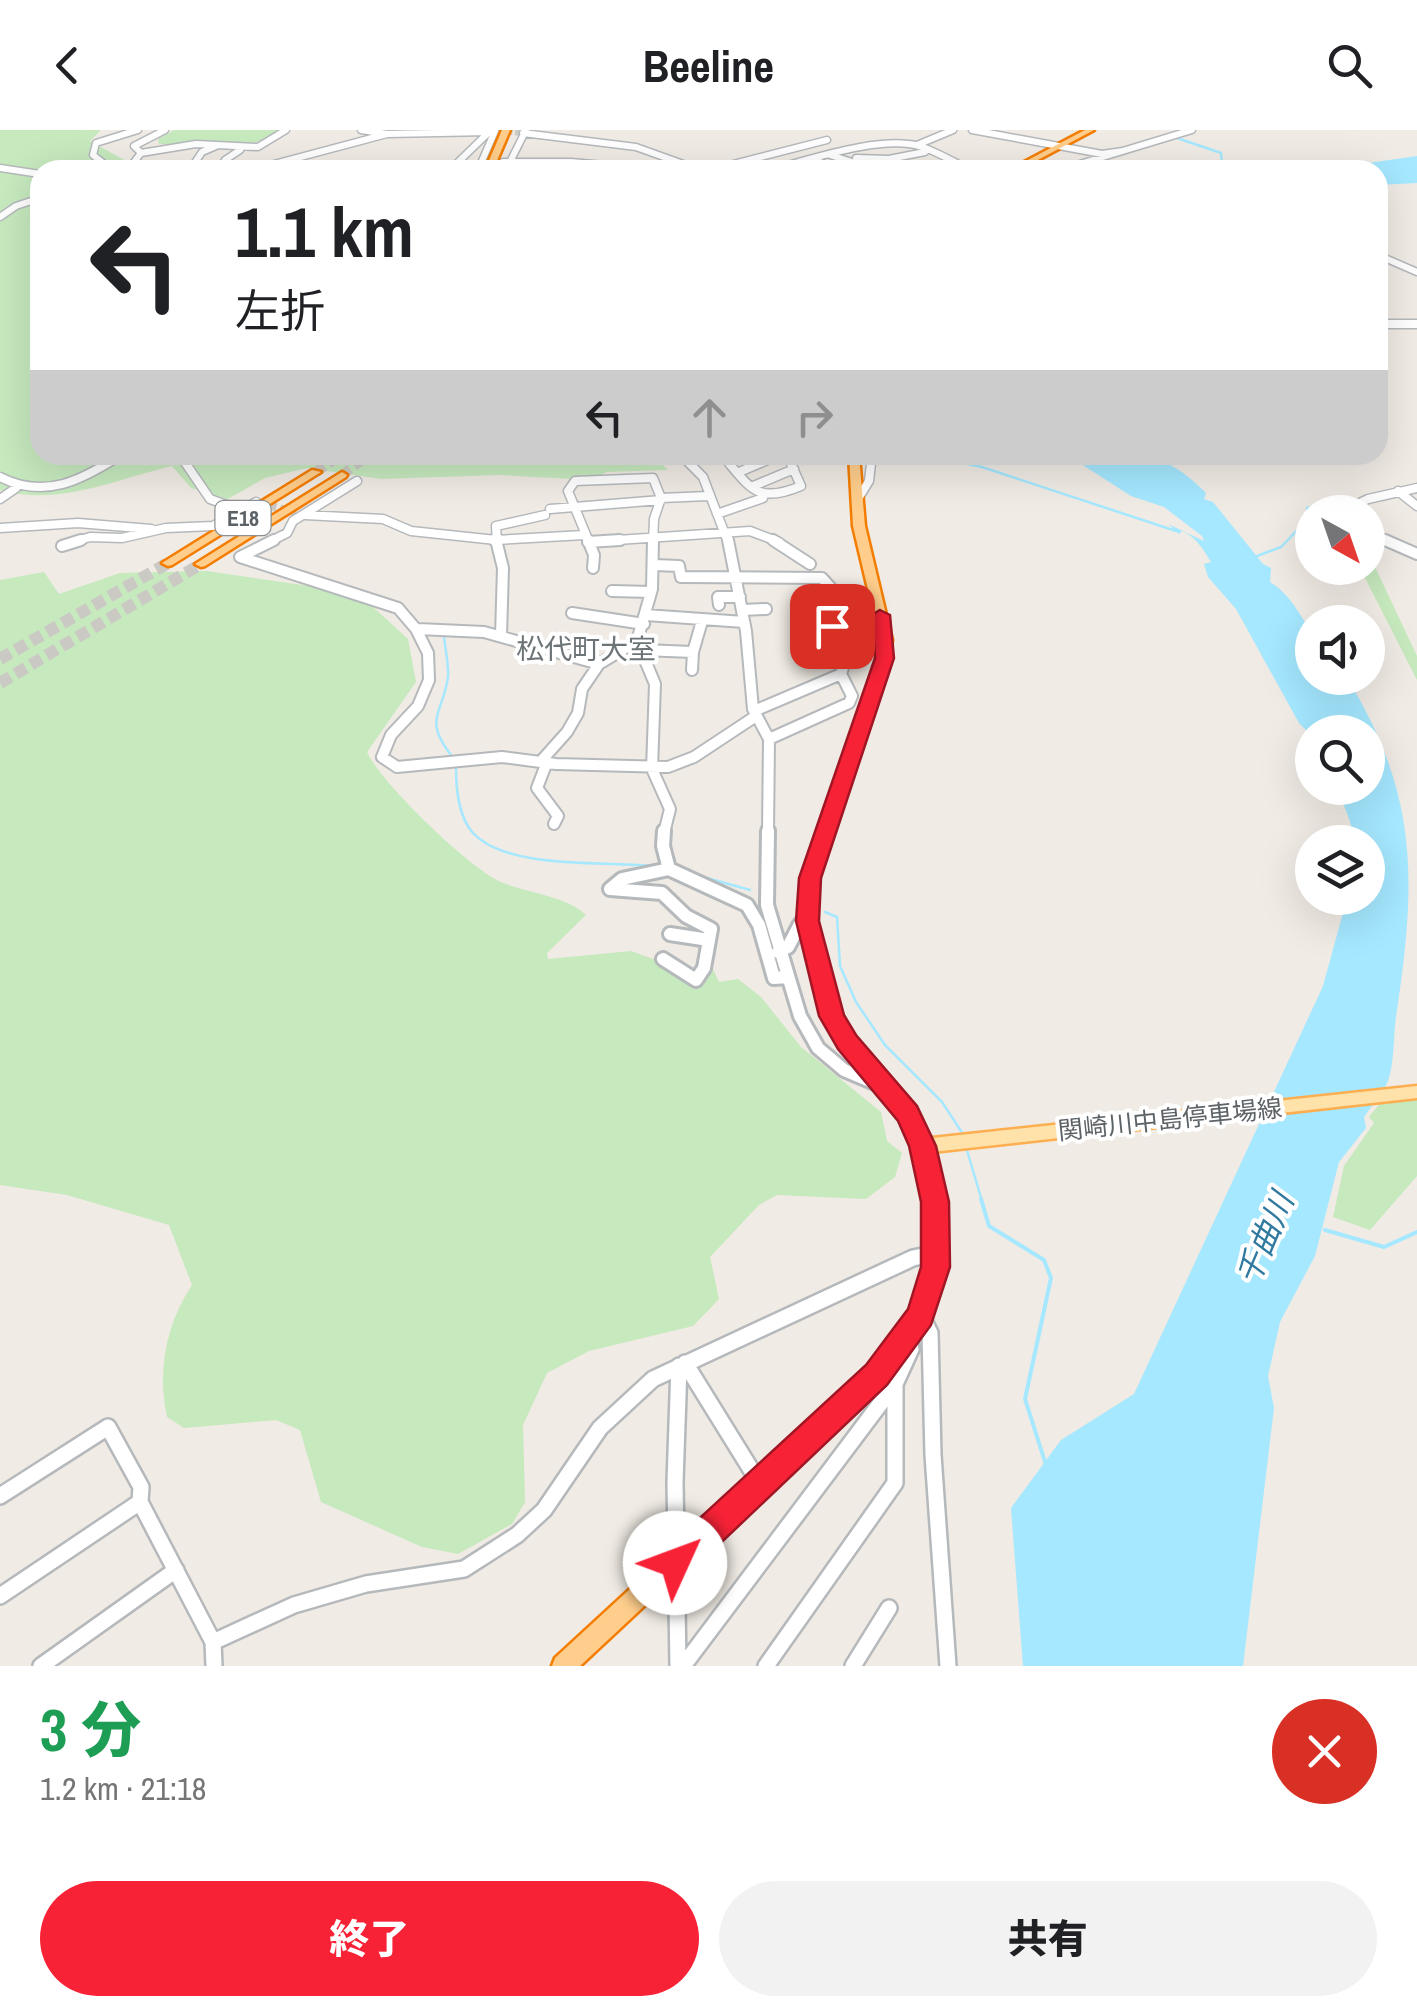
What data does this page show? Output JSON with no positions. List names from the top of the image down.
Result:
{
  "streets": {
    "highway": ["E18"],
    "main road": ["関崎川中島停車場線"]
  },
  "districts": ["松代町大室"],
  "water": ["千曲川"],
  "north": "bottom right",
  "page": {
    "header": "Beeline",
    "turn": ["1.1 km", "左折"],
    "heading": ["3 分", "1.2 km · 21:18"],
    "buttons": ["終了", "共有"]
  }
}
